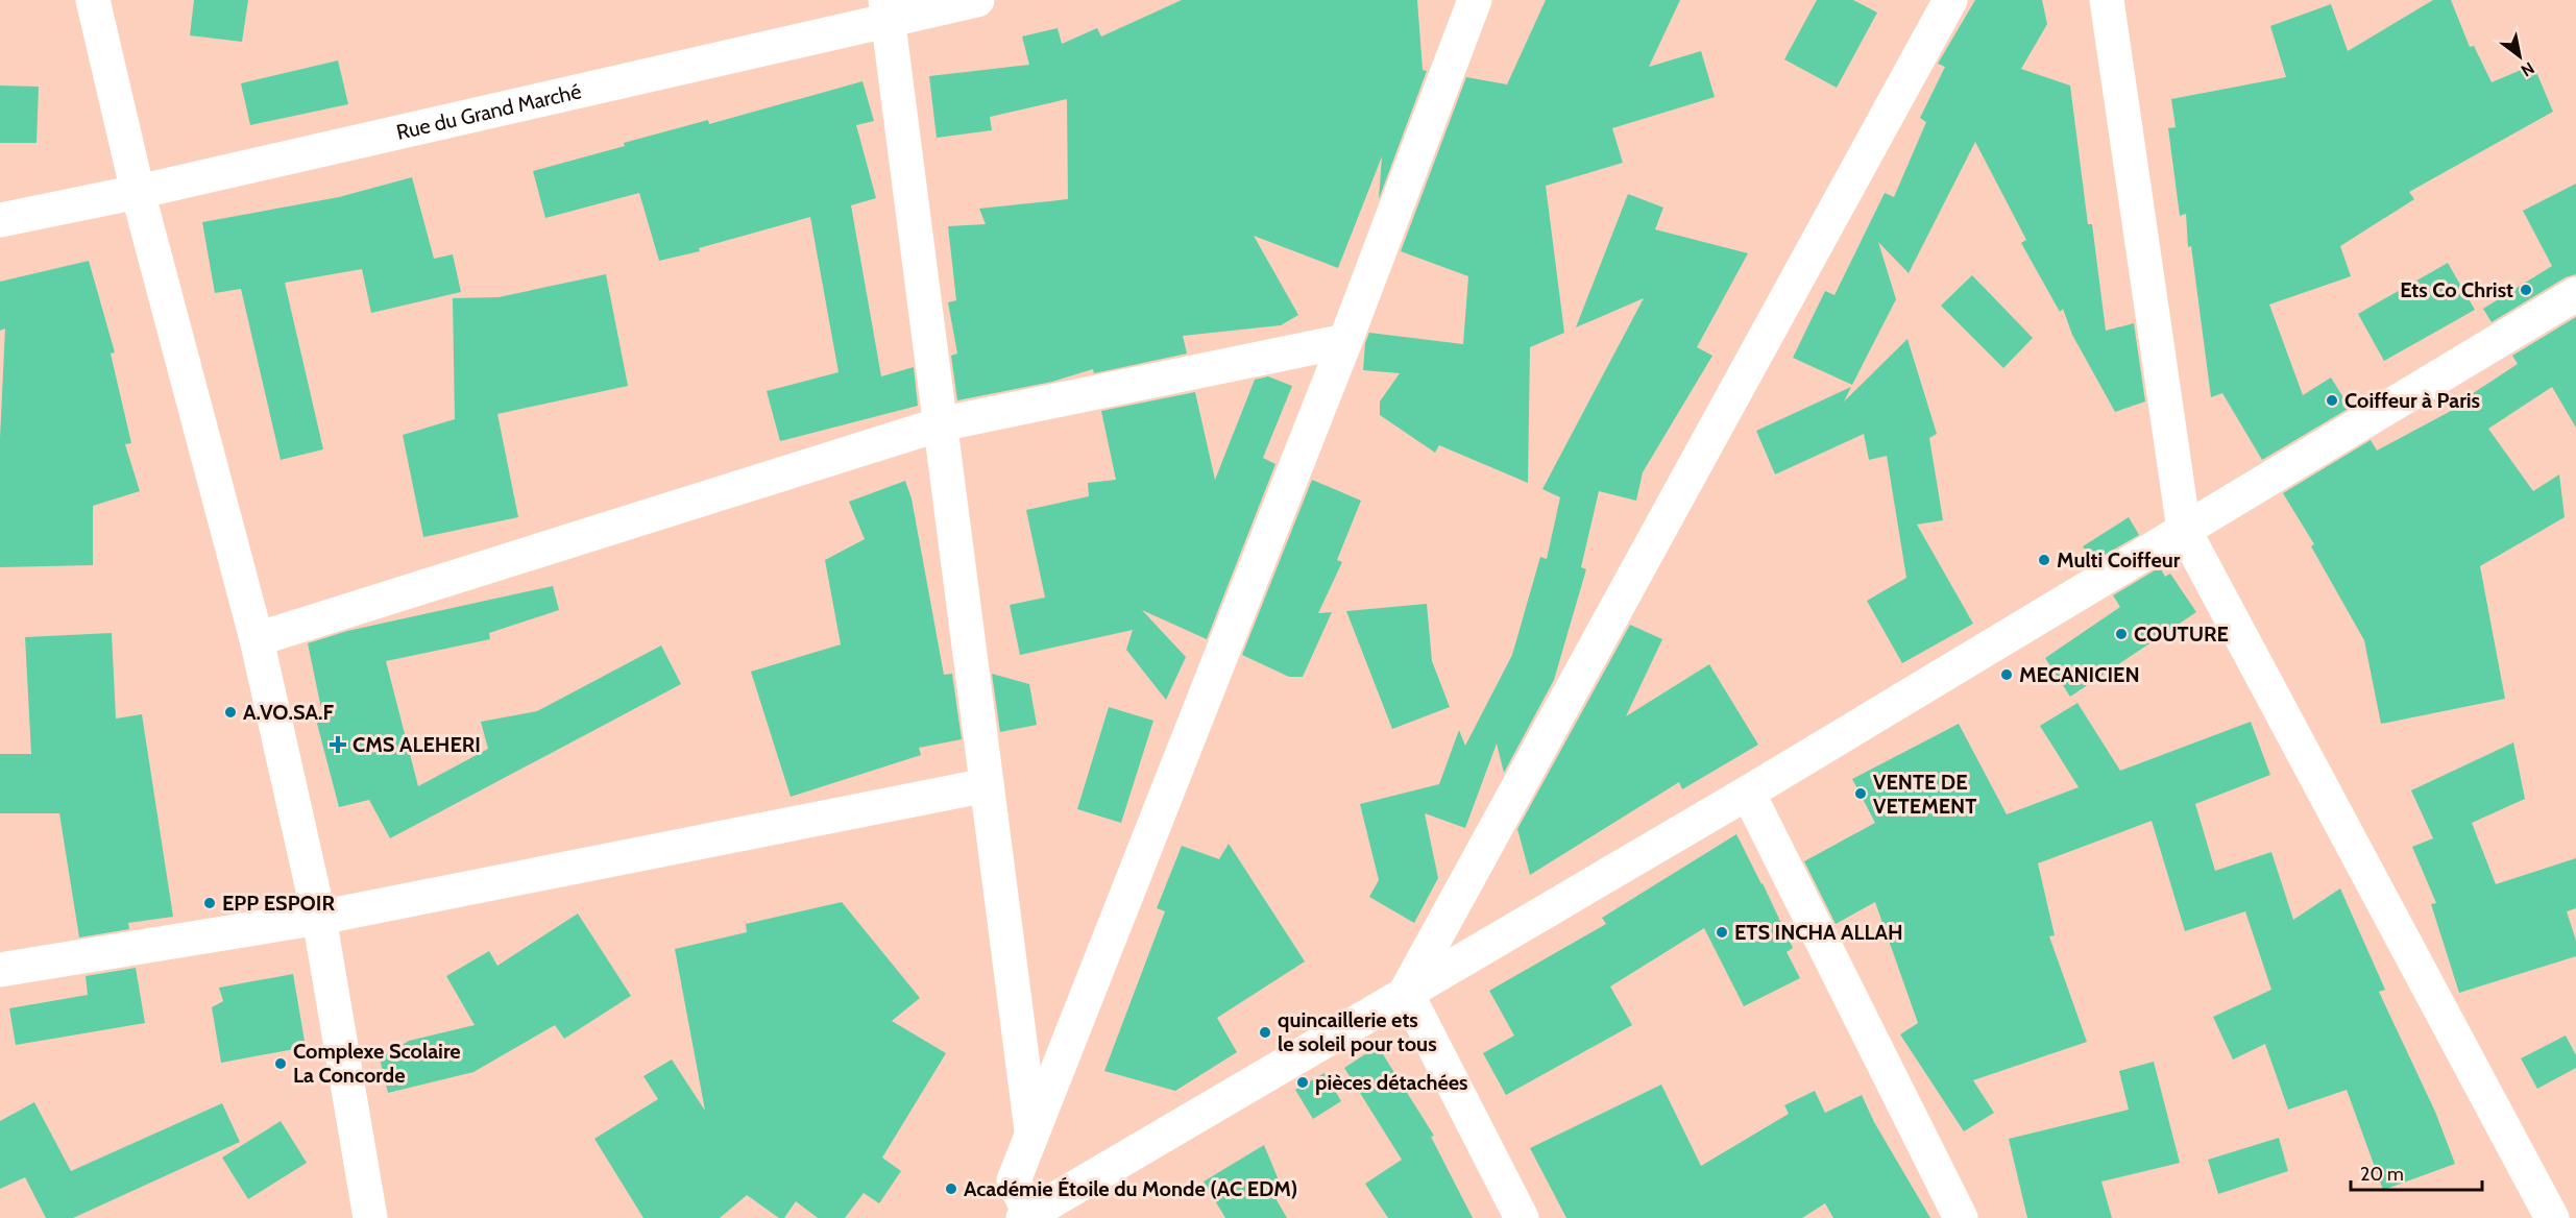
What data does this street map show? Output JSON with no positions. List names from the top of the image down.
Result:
{
  "streets": {
    "street": ["Rue du Grand Marché"]
  },
  "places": {
    "other": [
      "Ets Co Christ",
      "Coiffeur à Paris",
      "Multi Coiffeur",
      "COUTURE",
      "MECANICIEN",
      "A.VO.SA.F",
      "VENTE DE VETEMENT",
      "EPP ESPOIR",
      "ETS INCHA ALLAH",
      "quincaillerie ets le soleil pour tous",
      "Complexe Scolaire La Concorde",
      "pièces détachées",
      "Académie Étoile du Monde (AC EDM)"
    ],
    "health": ["CMS ALEHERI"]
  },
  "scale_bar": "20 m",
  "north": "bottom right"
}
